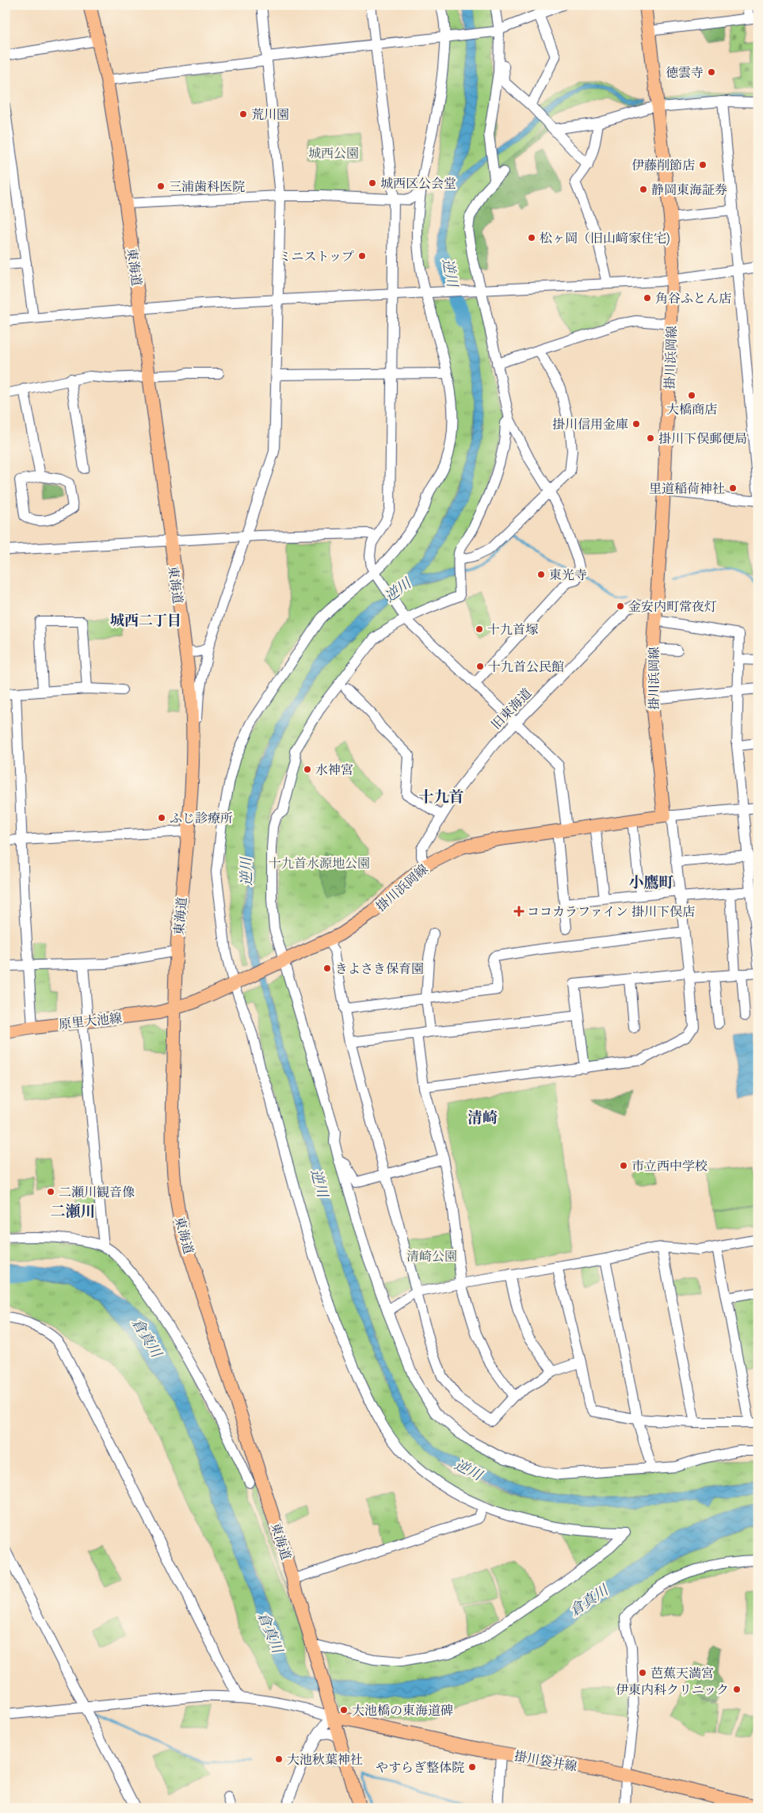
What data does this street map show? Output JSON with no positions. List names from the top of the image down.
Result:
{
  "streets": {
    "main road": [
      "東海道",
      "掛川浜岡線",
      "原里大池線",
      "掛川袋井線"
    ],
    "street": ["旧東海道"]
  },
  "crossings": [
    ["東海道", "掛川浜岡線"],
    ["東海道", "原里大池線"],
    ["東海道", "掛川袋井線"],
    ["掛川浜岡線", "旧東海道"],
    ["掛川浜岡線", "原里大池線"]
  ],
  "districts": [
    "城西二丁目",
    "十九首",
    "小鷹町",
    "清崎",
    "二瀬川"
  ],
  "water": ["逆川", "倉真川"],
  "parks": ["城西公園", "十九首水源地公園", "清崎公園"],
  "places": {
    "other": [
      "徳雲寺",
      "荒川園",
      "伊藤削節店",
      "城西区公会堂",
      "三浦歯科医院",
      "静岡東海証券",
      "松ヶ岡（旧山﨑家住宅)",
      "ミニストップ",
      "角谷ふとん店",
      "大橋商店",
      "掛川信用金庫",
      "掛川下俣郵便局",
      "里道稲荷神社",
      "東光寺",
      "金安内町常夜灯",
      "十九首塚",
      "十九首公民館",
      "水神宮",
      "ふじ診療所",
      "きよさき保育園",
      "市立西中学校",
      "二瀬川観音像",
      "芭蕉天満宮",
      "伊東内科クリニック",
      "大池橋の東海道碑",
      "大池秋葉神社",
      "やすらぎ整体院"
    ],
    "health": ["ココカラファイン 掛川下俣店"]
  }
}
